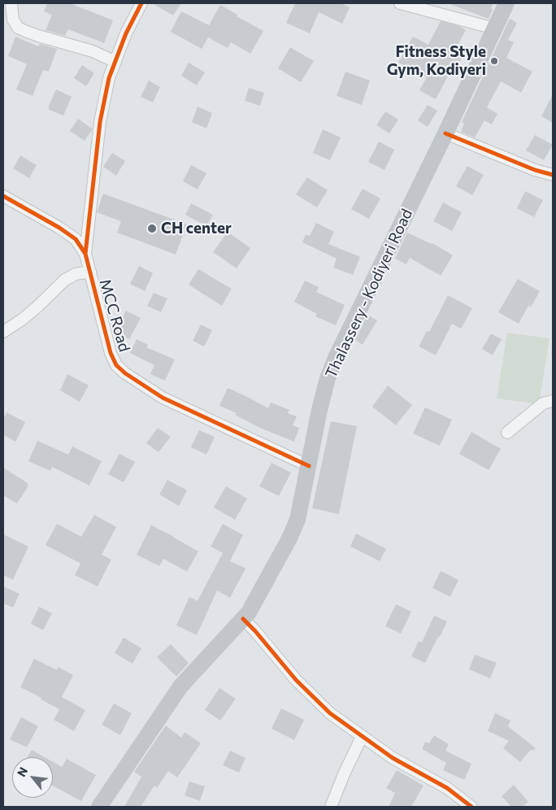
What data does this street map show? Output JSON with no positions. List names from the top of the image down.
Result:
{
  "streets": {
    "main road": ["Thalassery - Kodiyeri Road"],
    "street": ["MCC Road"]
  },
  "crossings": [
    ["Thalassery - Kodiyeri Road", "MCC Road"]
  ],
  "places": ["Fitness Style Gym, Kodiyeri", "CH center"],
  "north": "top left"
}
